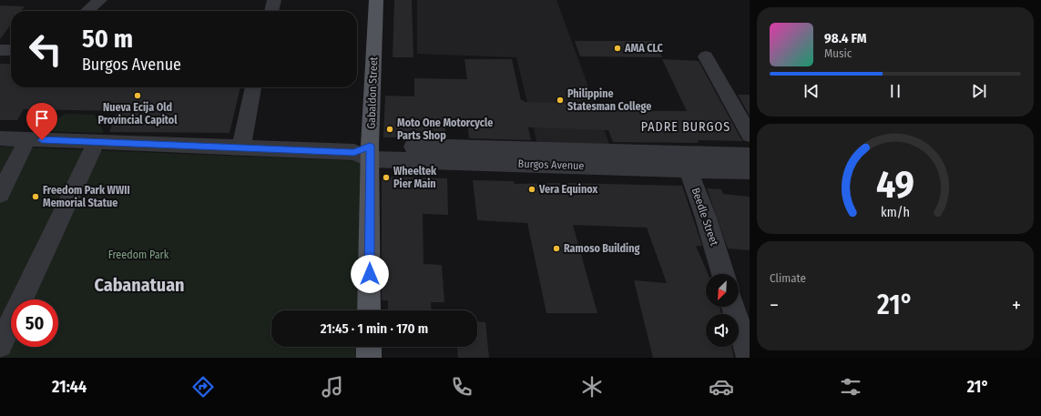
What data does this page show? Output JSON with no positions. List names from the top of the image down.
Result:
{
  "streets": {
    "main road": ["Gabaldon Street"],
    "street": ["Burgos Avenue", "Beedle Street"]
  },
  "crossings": [
    ["Gabaldon Street", "Burgos Avenue"],
    ["Burgos Avenue", "Beedle Street"]
  ],
  "districts": ["PADRE BURGOS", "Cabanatuan"],
  "parks": ["Freedom Park"],
  "places": [
    "AMA CLC",
    "Nueva Ecija Old Provincial Capitol",
    "Philippine Statesman College",
    "Moto One Motorcycle Parts Shop",
    "Wheeltek Pier Main",
    "Vera Equinox",
    "Freedom Park WWII Memorial Statue",
    "Ramoso Building"
  ],
  "north": "bottom left",
  "page": {
    "turn": ["50 m", "Burgos Avenue"],
    "song": ["98.4 FM", "Music"],
    "tile": "Climate",
    "heat": ["−", "21°", "+"],
    "limit": "50",
    "trip": "21:45 · 1 min · 170 m",
    "tabs": ["21:44", "21°"],
    "gauge": ["49", "km/h"]
  }
}
